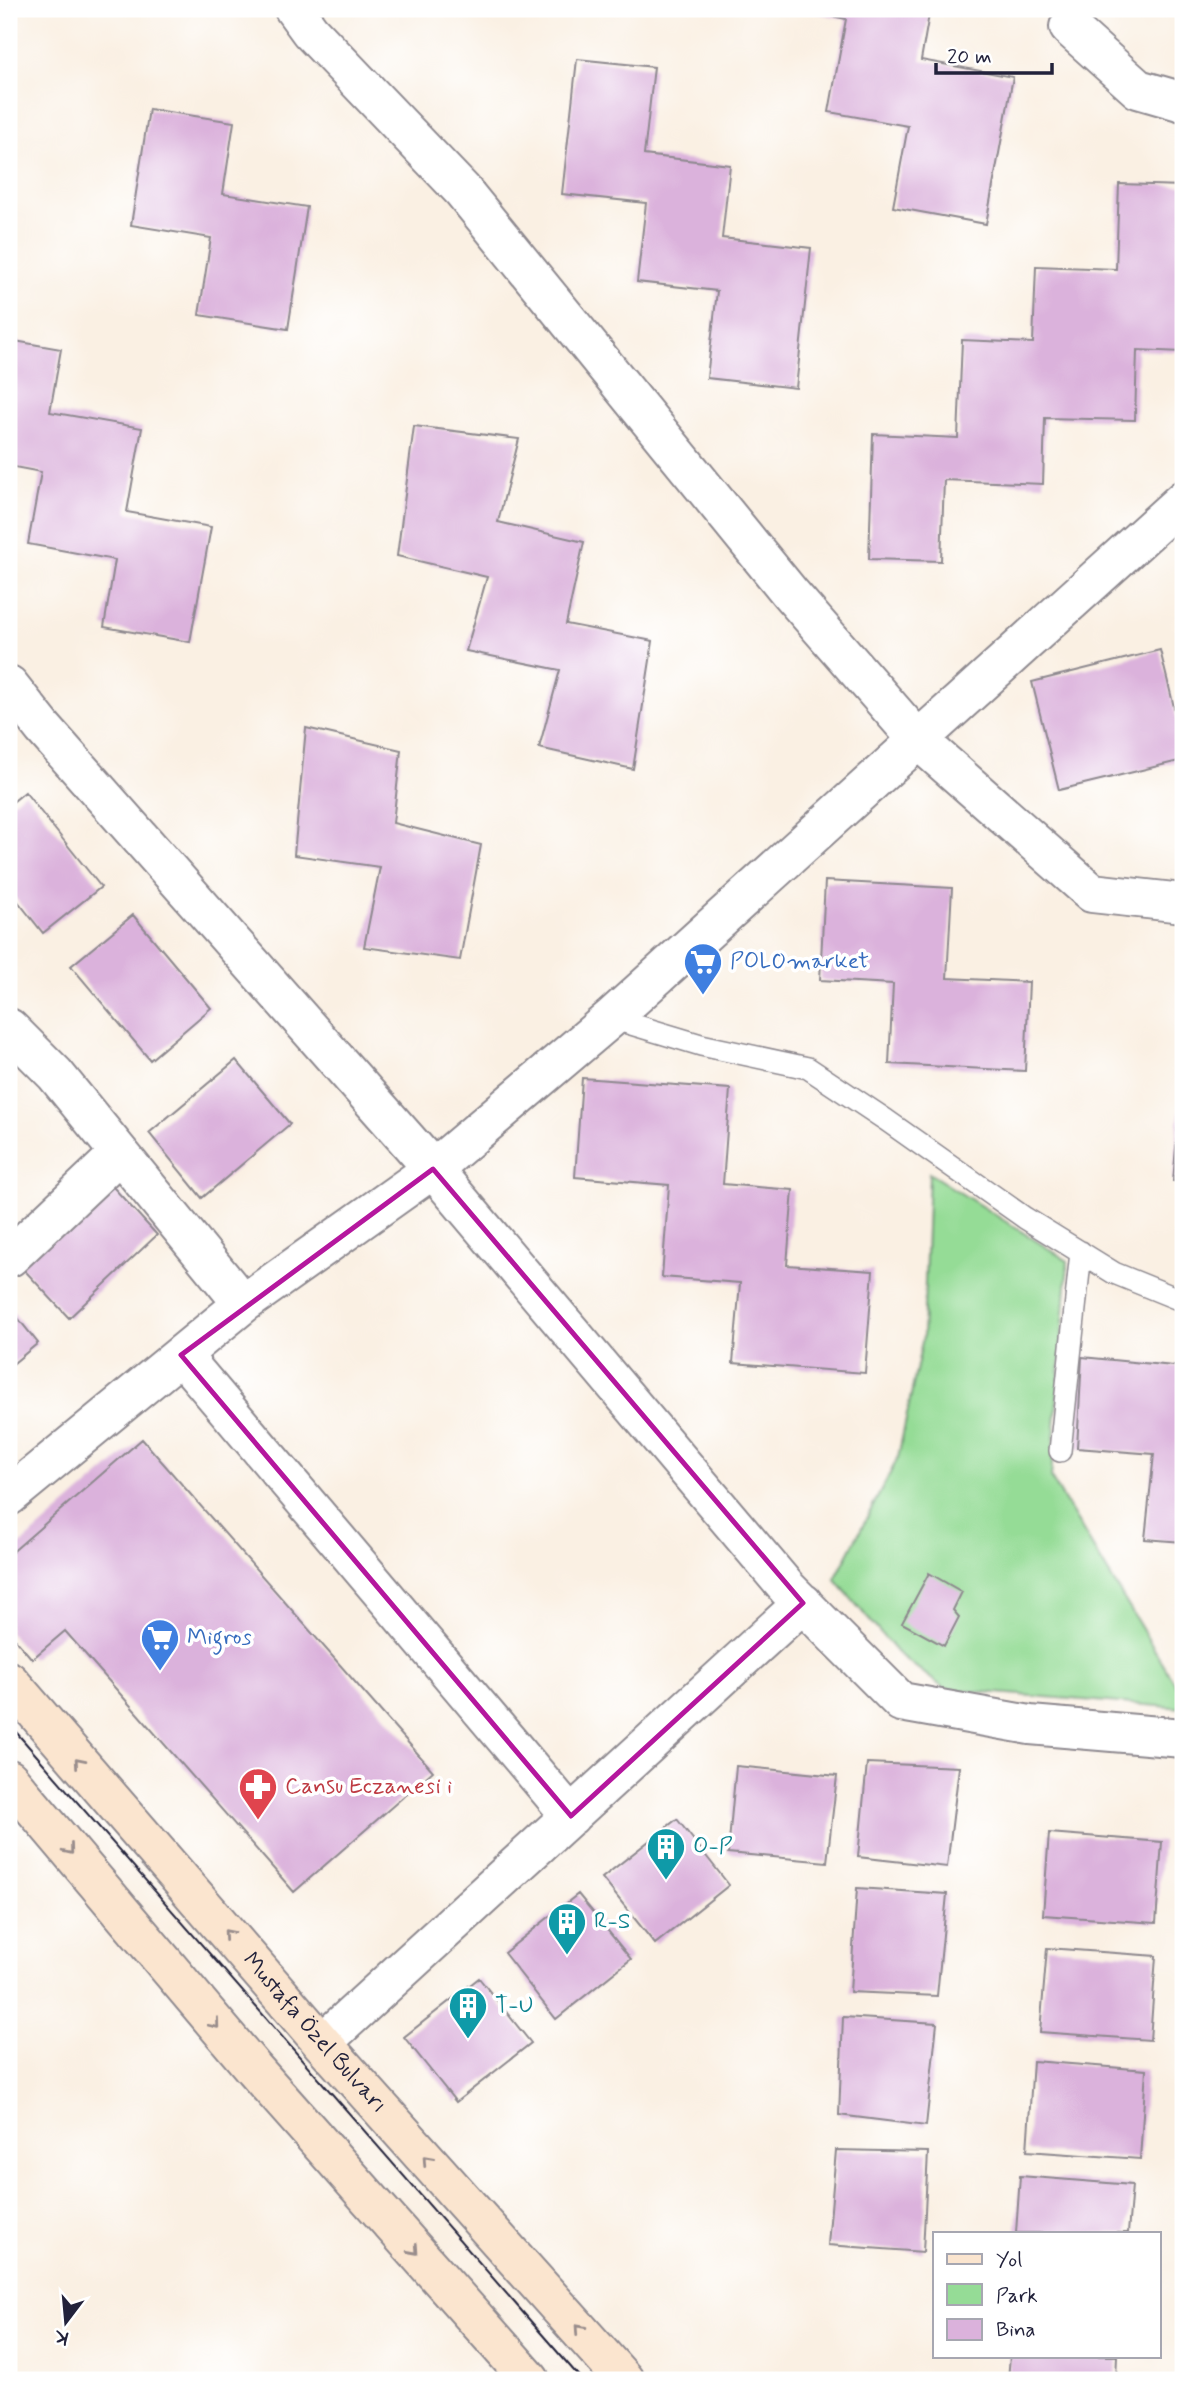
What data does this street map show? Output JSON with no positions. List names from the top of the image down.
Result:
{
  "streets": {
    "main road": ["Mustafa Özel Bulvarı"]
  },
  "places": {
    "supermarket": ["POLOmarket", "Migros"],
    "pharmacy": ["Cansu Eczanesi i"],
    "building": ["O-P", "R-S", "T-U"]
  },
  "legend": ["Yol", "Park", "Bina"],
  "scale_bar": "20 m",
  "north": "bottom"
}
